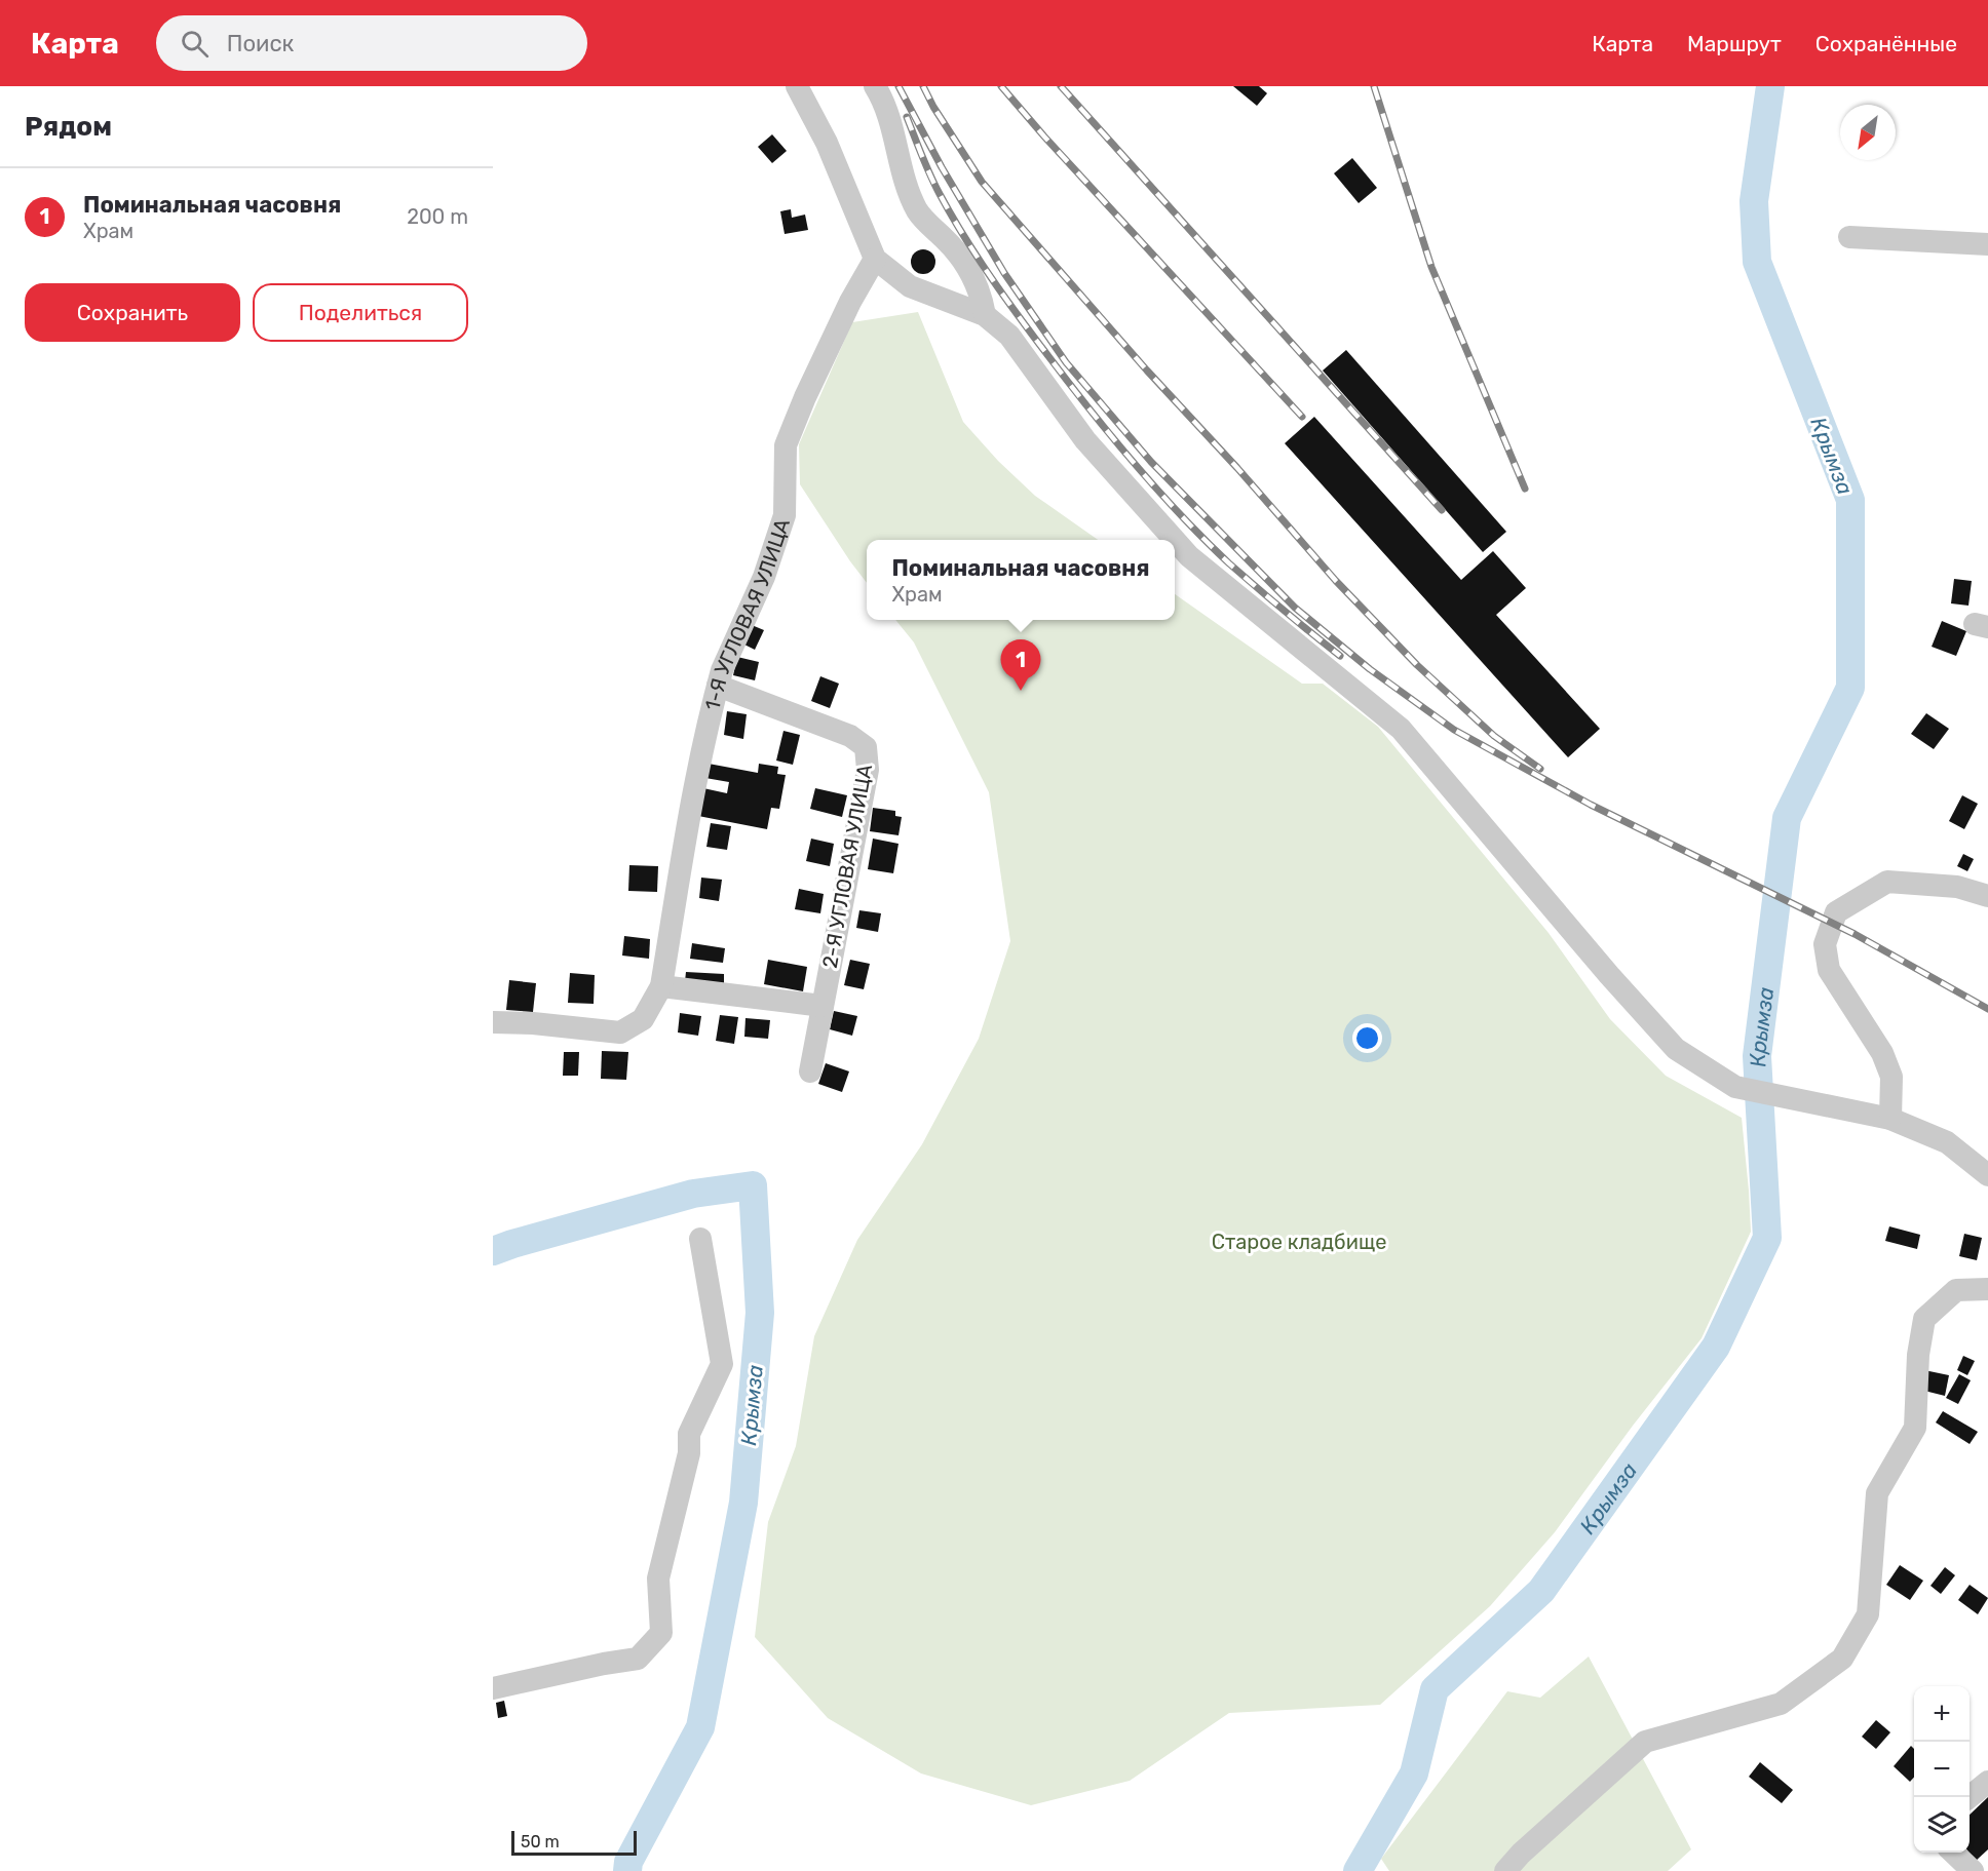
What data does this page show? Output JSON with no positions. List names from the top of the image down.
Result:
{
  "streets": {
    "street": ["1-Я УГЛОВАЯ УЛИЦА", "2-Я УГЛОВАЯ УЛИЦА"]
  },
  "crossings": [
    ["1-Я УГЛОВАЯ УЛИЦА", "2-Я УГЛОВАЯ УЛИЦА"]
  ],
  "water": ["Крымза"],
  "parks": ["Старое кладбище"],
  "scale_bar": "50 m",
  "north": "bottom left",
  "page": {
    "header": "Карта",
    "search": "Поиск",
    "nav": ["Карта", "Маршрут", "Сохранённые"],
    "heading": "Рядом",
    "list": [
      {
        "mark": "1",
        "name": "Поминальная часовня",
        "note": "Храм",
        "value": "200 m"
      }
    ],
    "buttons": ["Сохранить", "Поделиться"],
    "popup": ["Поминальная часовня", "Храм"],
    "pins": "1",
    "map_buttons": ["+", "−"],
    "scale": "50 m"
  }
}
